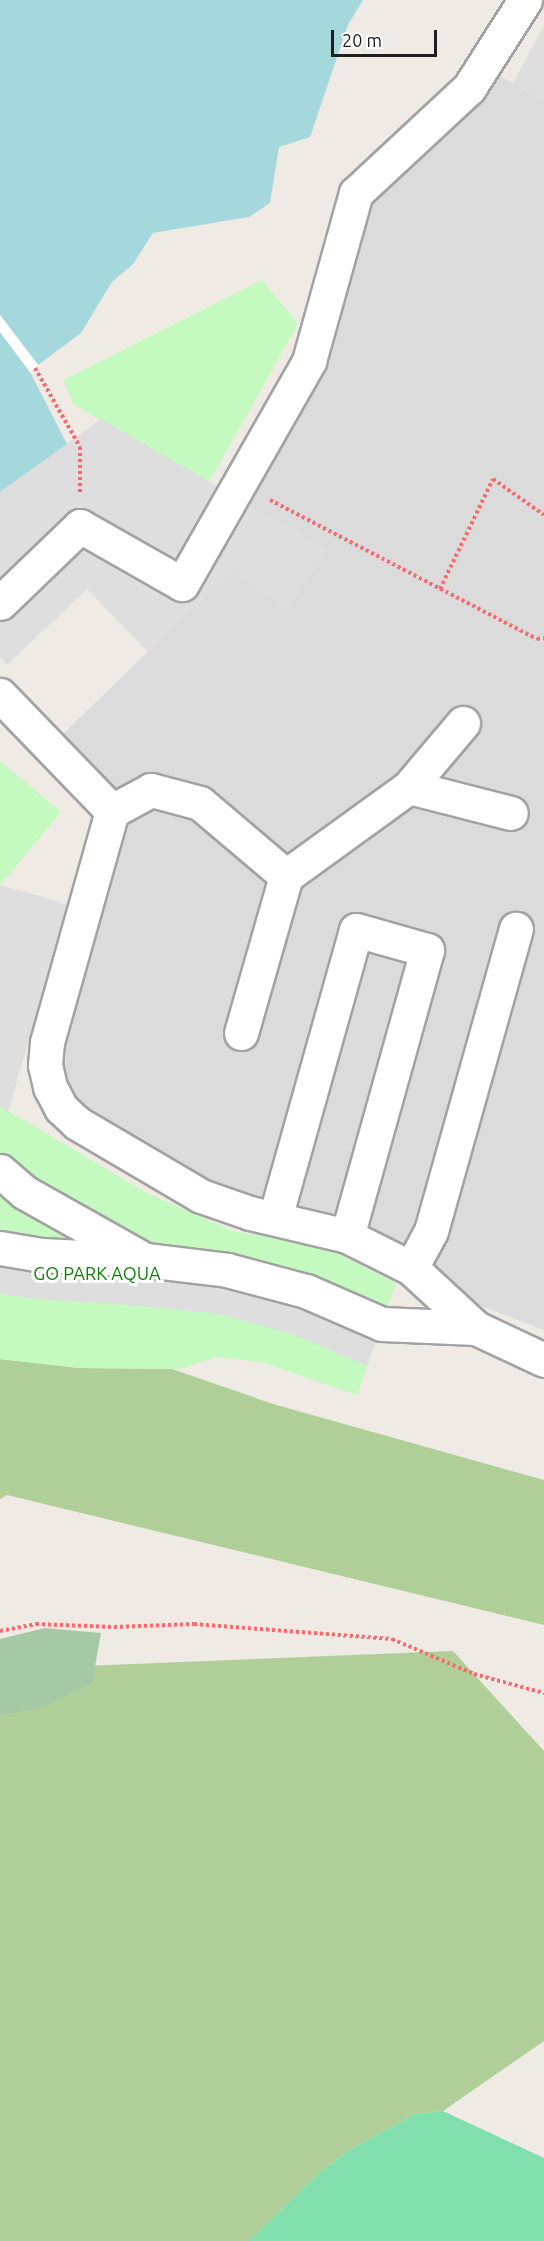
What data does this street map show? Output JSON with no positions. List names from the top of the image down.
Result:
{
  "parks": ["GO PARK AQUA"],
  "scale_bar": "20 m"
}
